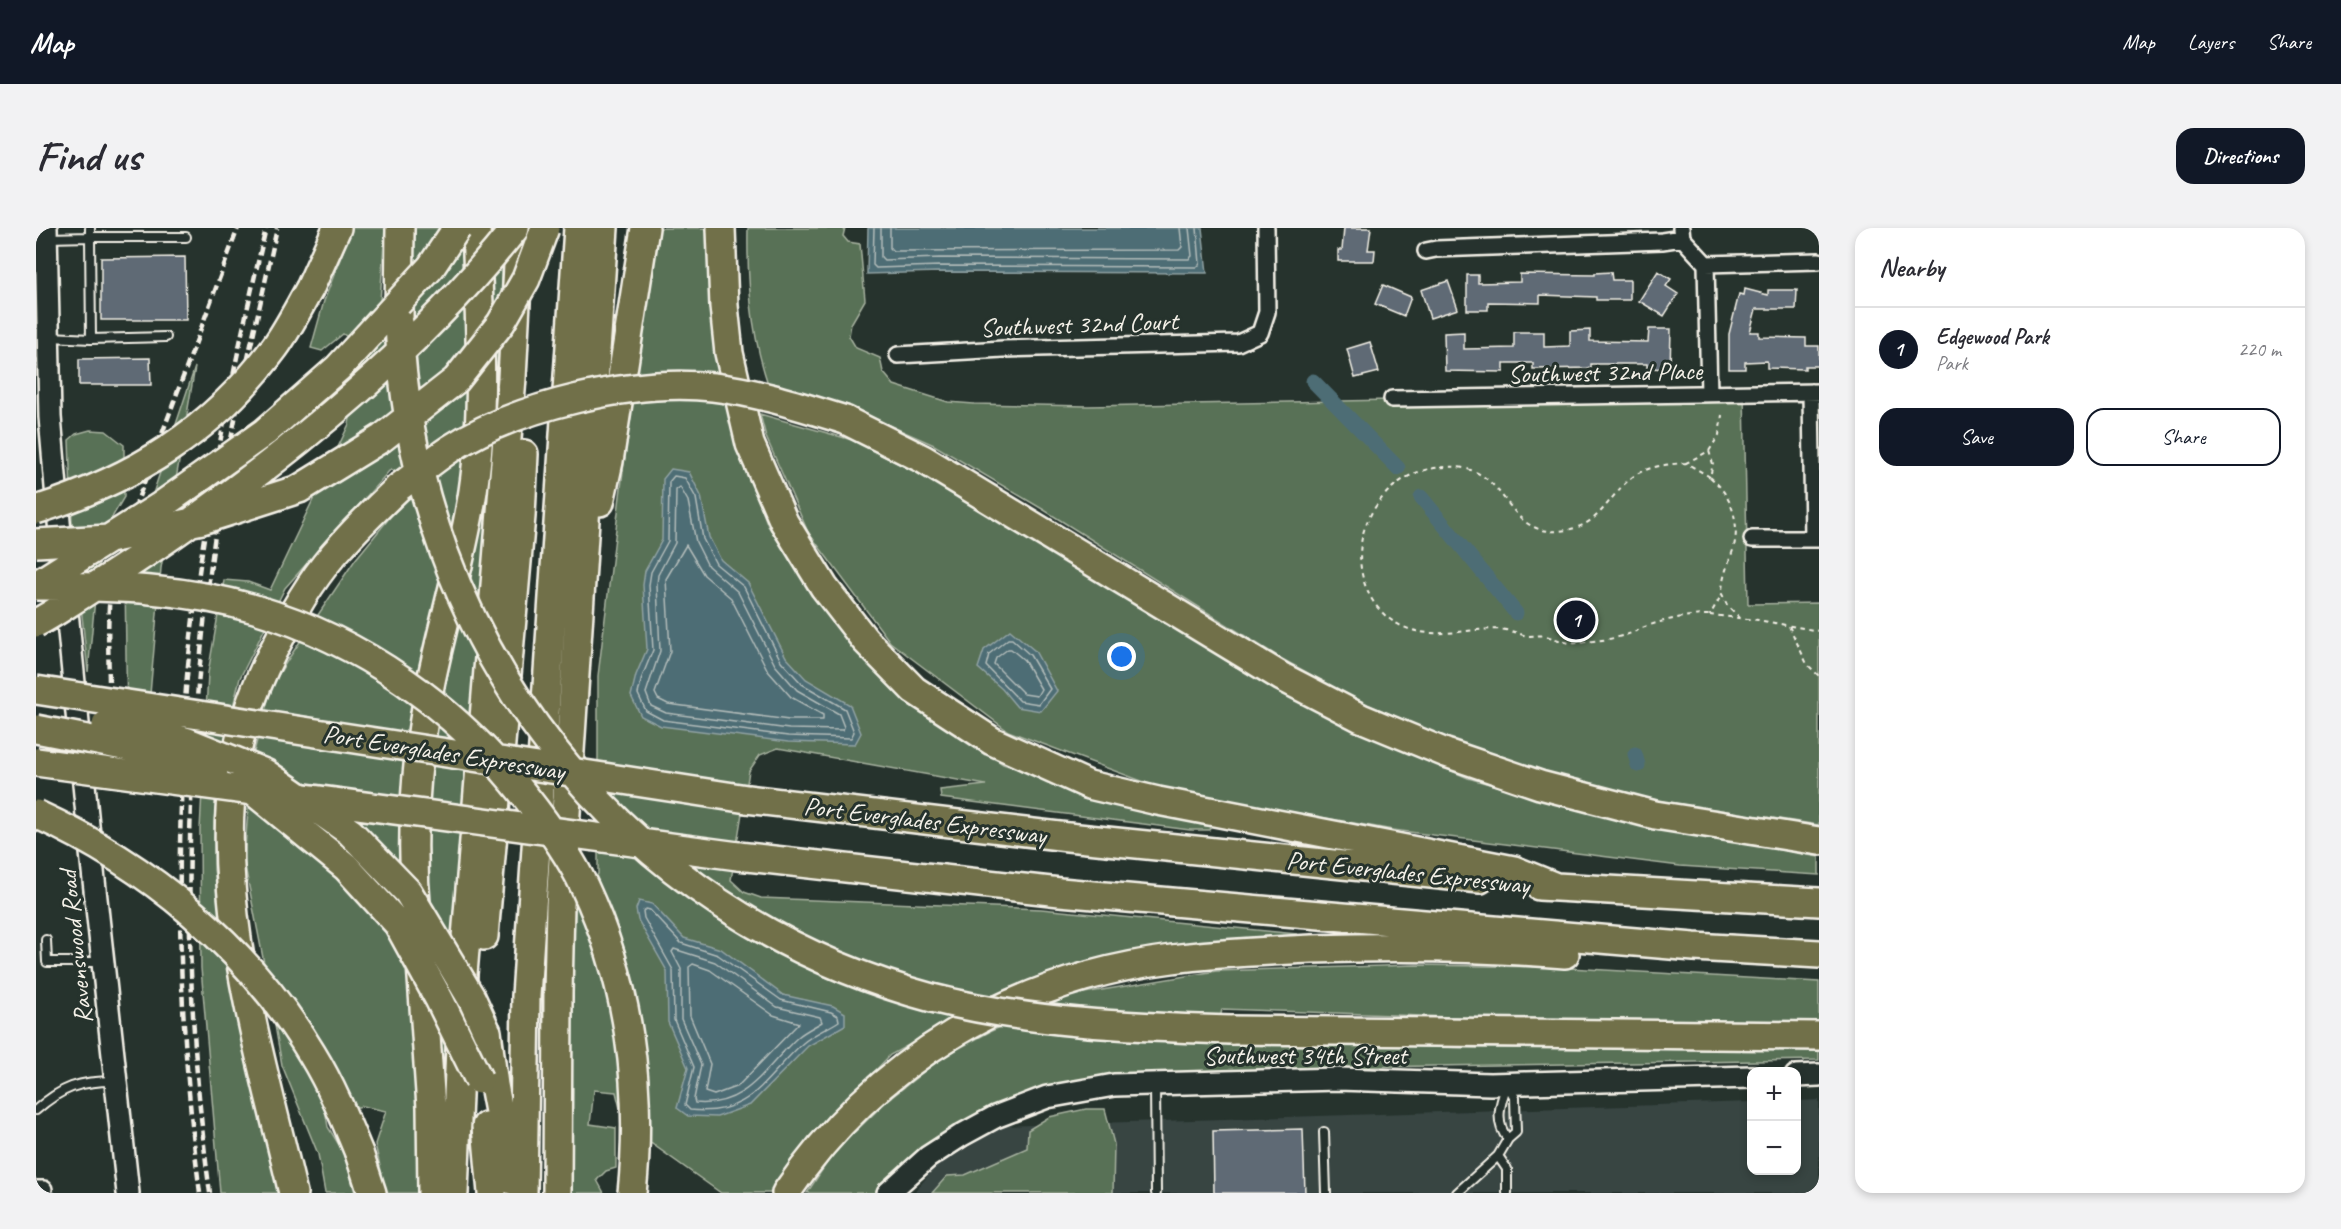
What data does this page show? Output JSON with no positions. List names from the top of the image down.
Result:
{
  "streets": {
    "highway": ["Port Everglades Expressway"],
    "street": [
      "Southwest 32nd Court",
      "Southwest 32nd Place",
      "Ravenswood Road",
      "Southwest 34th Street"
    ]
  },
  "page": {
    "header": "Map",
    "nav": ["Map", "Layers", "Share"],
    "buttons": [
      "Directions",
      ["Save", "Share"]
    ],
    "title": "Find us",
    "heading": "Nearby",
    "list": [
      {
        "mark": "1",
        "name": "Edgewood Park",
        "note": "Park",
        "value": "220 m"
      }
    ],
    "pins": "1",
    "map_buttons": ["+", "−"]
  }
}
